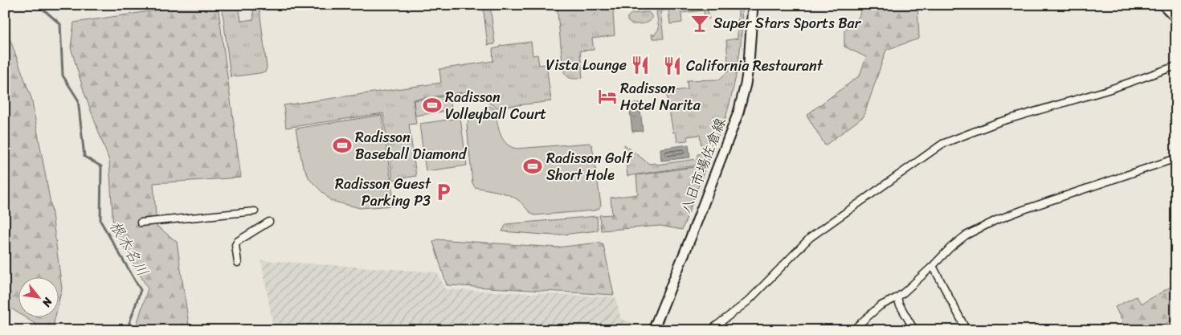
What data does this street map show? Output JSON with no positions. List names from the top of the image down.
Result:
{
  "streets": {
    "main road": ["八日市場佐倉線"]
  },
  "water": ["根木名川"],
  "places": {
    "bar": ["Super Stars Sports Bar"],
    "restaurant": ["Vista Lounge", "California Restaurant"],
    "hotel": ["Radisson Hotel Narita"],
    "sports": ["Radisson Volleyball Court", "Radisson Baseball Diamond", "Radisson Golf Short Hole"],
    "parking": ["Radisson Guest Parking P3"]
  },
  "north": "bottom right"
}
